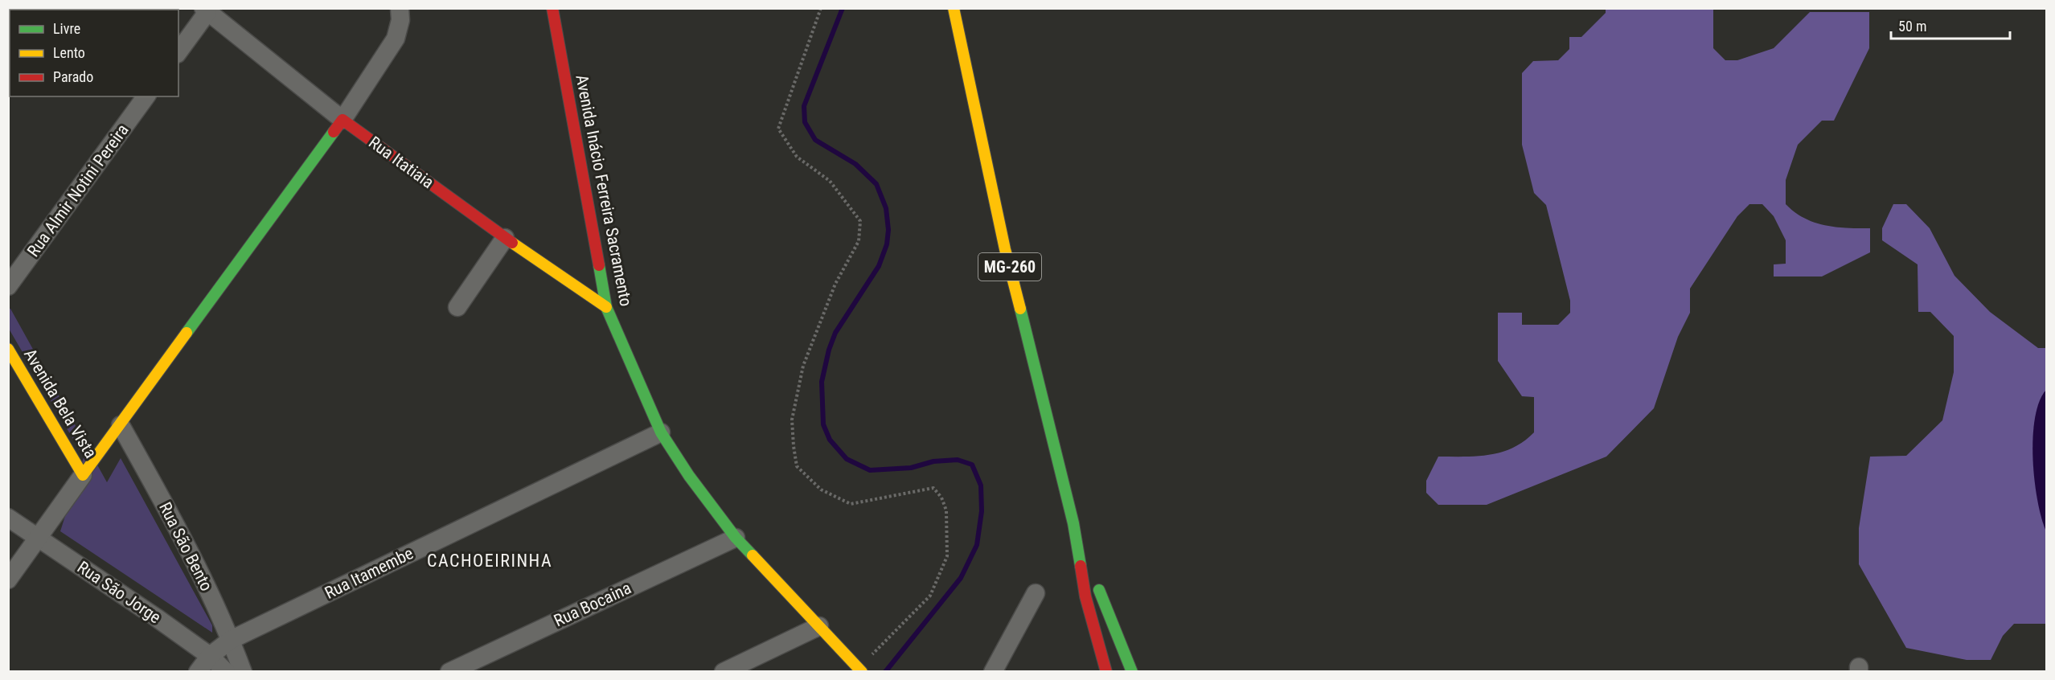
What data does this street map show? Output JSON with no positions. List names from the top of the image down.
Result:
{
  "streets": {
    "main road": [
      "Rua Itatiaia",
      "Avenida Inácio Ferreira Sacramento",
      "MG-260",
      "Avenida Bela Vista"
    ],
    "street": [
      "Rua Almir Notini Pereira",
      "Rua São Bento",
      "Rua Itamembe",
      "Rua São Jorge",
      "Rua Bocaina"
    ]
  },
  "crossings": [
    ["Rua Itatiaia", "Avenida Inácio Ferreira Sacramento"],
    ["Avenida Inácio Ferreira Sacramento", "Rua Itamembe"],
    ["Avenida Inácio Ferreira Sacramento", "Rua Bocaina"],
    ["Rua São Bento", "Rua Itamembe"],
    ["Rua Itamembe", "Rua São Jorge"]
  ],
  "districts": ["CACHOEIRINHA"],
  "legend": ["Livre", "Lento", "Parado"],
  "scale_bar": "50 m"
}
